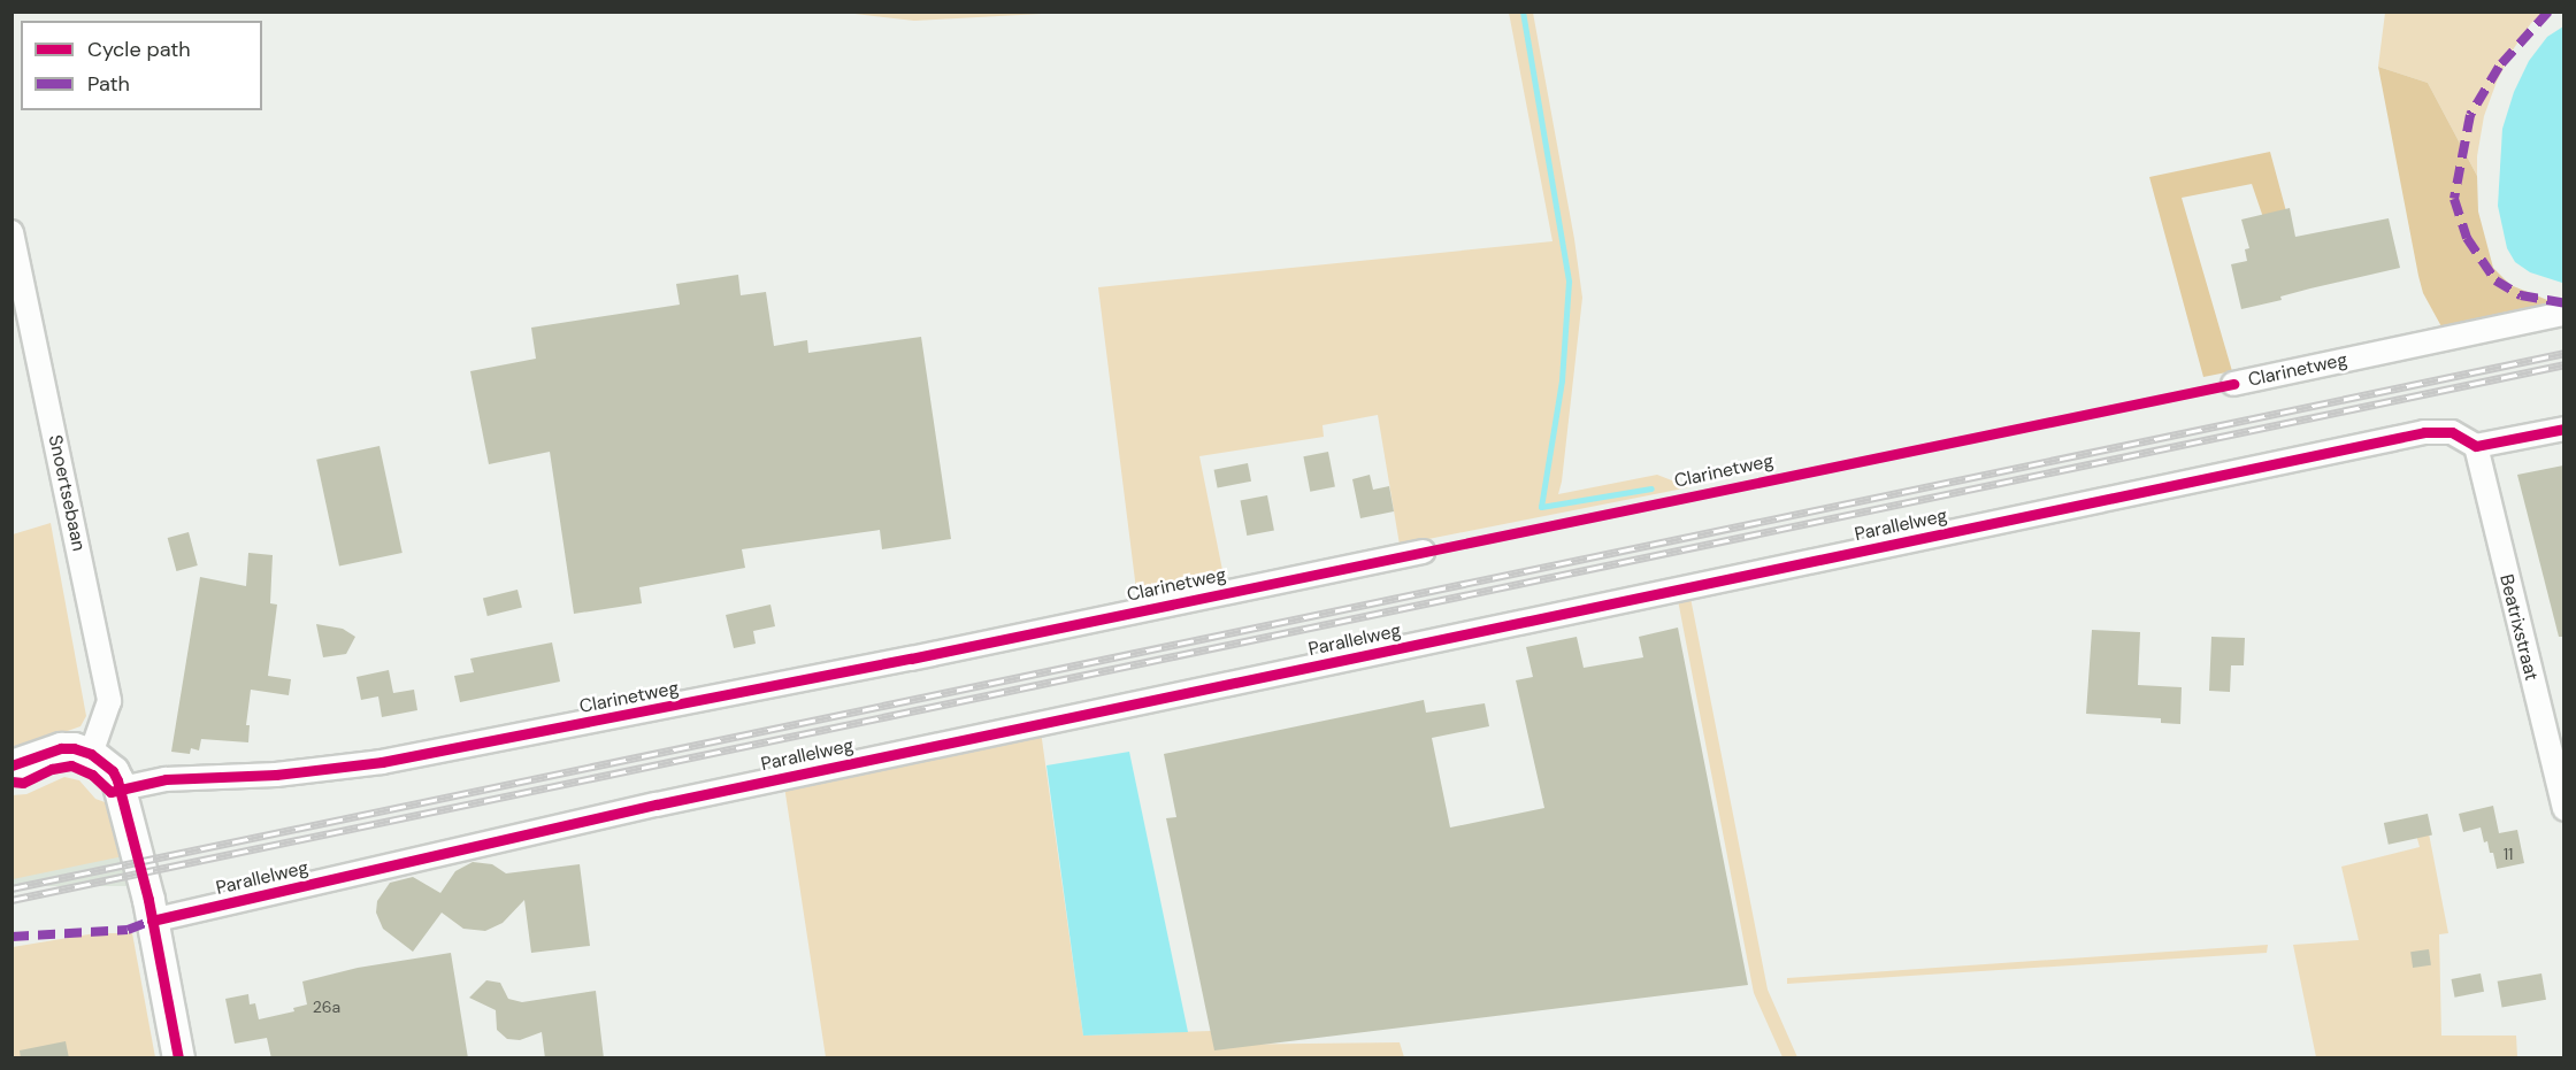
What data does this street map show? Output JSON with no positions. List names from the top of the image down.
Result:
{
  "streets": {
    "street": [
      "Clarinetweg",
      "Snoertsebaan",
      "Parallelweg",
      "Beatrixstraat"
    ]
  },
  "crossings": [
    ["Parallelweg", "Beatrixstraat"]
  ],
  "house_numbers": ["11", "26a"],
  "legend": ["Cycle path", "Path"]
}
